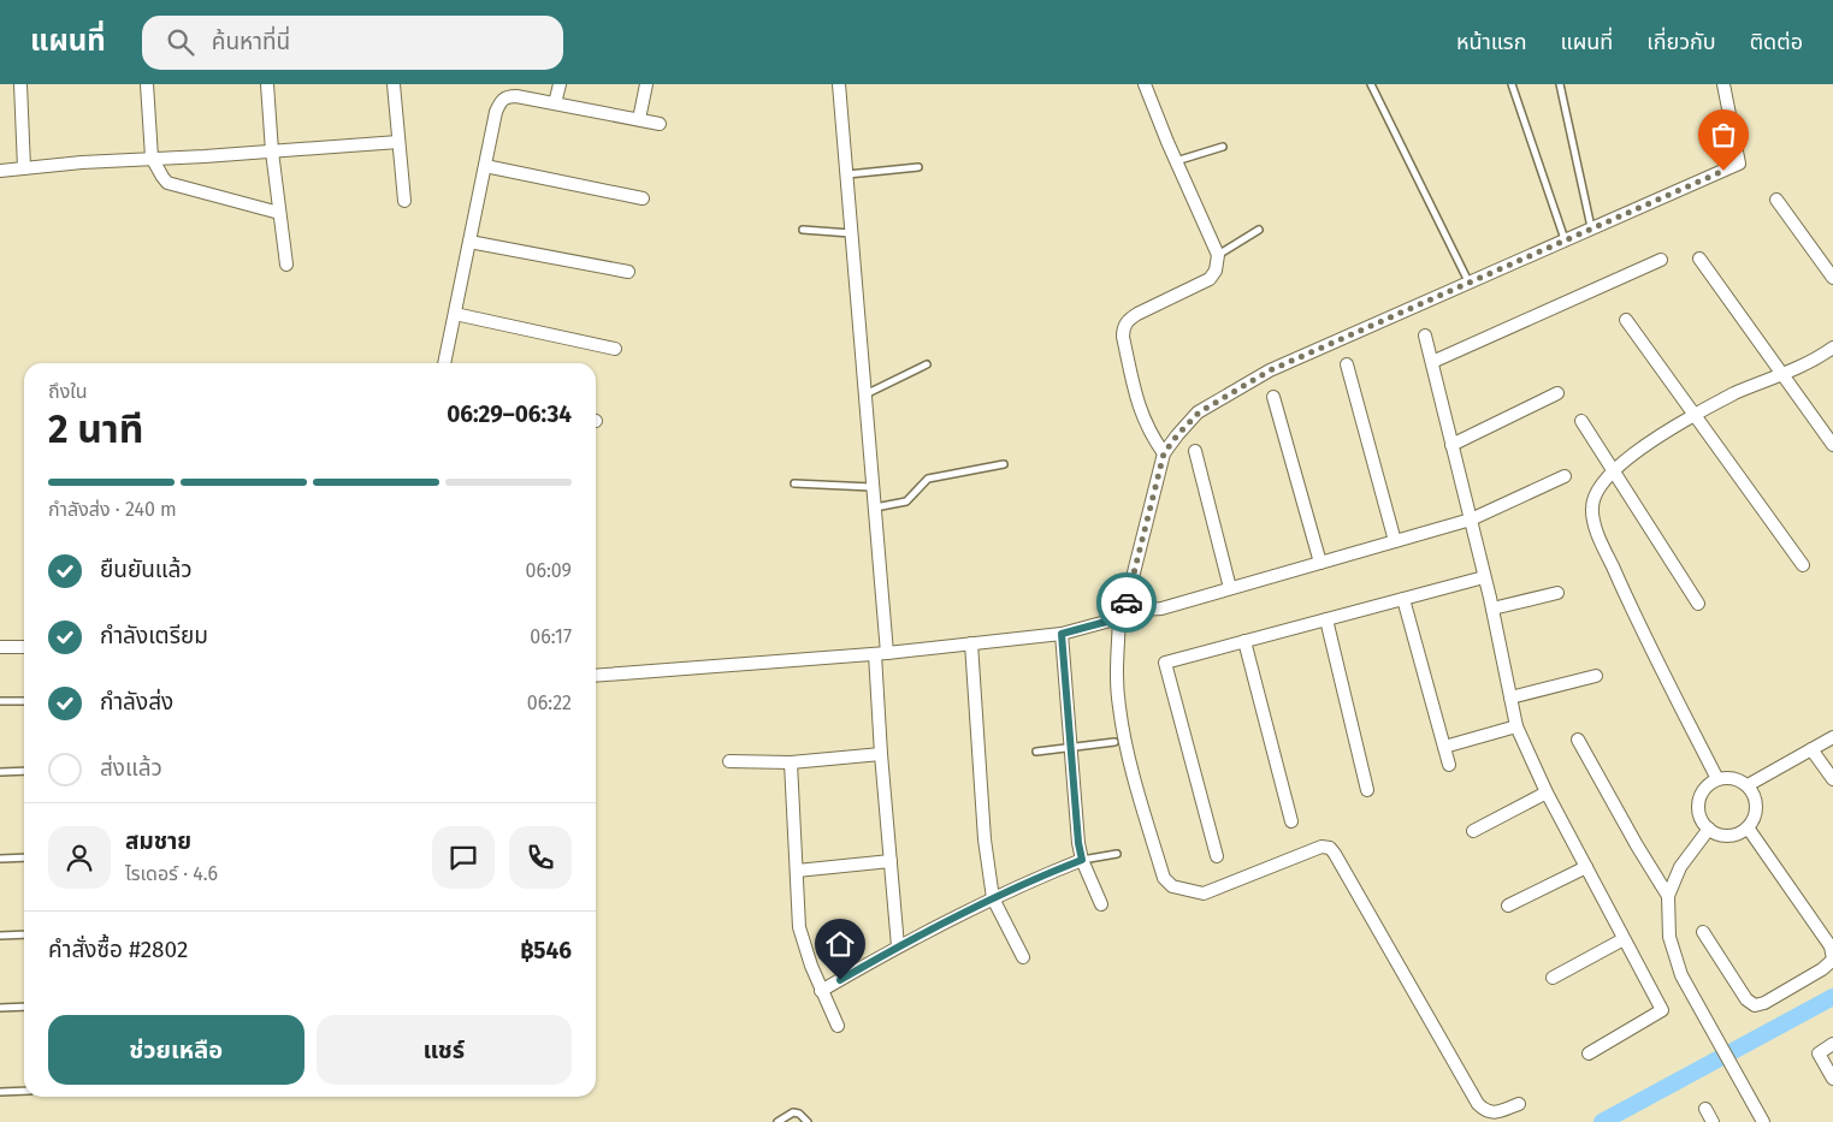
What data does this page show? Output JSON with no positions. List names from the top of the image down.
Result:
{
  "page": {
    "header": "แผนที่",
    "search": "ค้นหาที่นี่",
    "nav": [
      "หน้าแรก",
      "แผนที่",
      "เกี่ยวกับ",
      "ติดต่อ"
    ],
    "heading": ["2 นาที", "ถึงใน", "06:29–06:34"],
    "panel": [
      "สมชาย",
      "ไรเดอร์ · 4.6",
      "คำสั่งซื้อ #2802",
      "฿546"
    ],
    "bar": "กำลังส่ง · 240 m",
    "list": [
      ["ยืนยันแล้ว", "06:09"],
      ["กำลังเตรียม", "06:17"],
      ["กำลังส่ง", "06:22"],
      "ส่งแล้ว"
    ],
    "buttons": ["ช่วยเหลือ", "แชร์"]
  }
}
